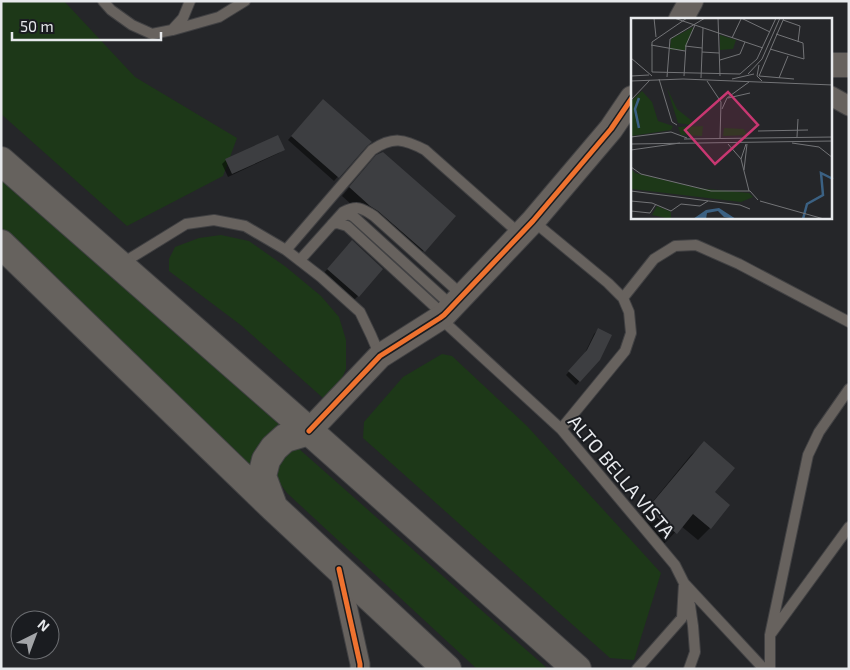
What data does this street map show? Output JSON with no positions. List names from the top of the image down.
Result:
{
  "streets": {
    "lane": ["ALTO BELLA VISTA"]
  },
  "scale_bar": "50 m",
  "north": "top right"
}
